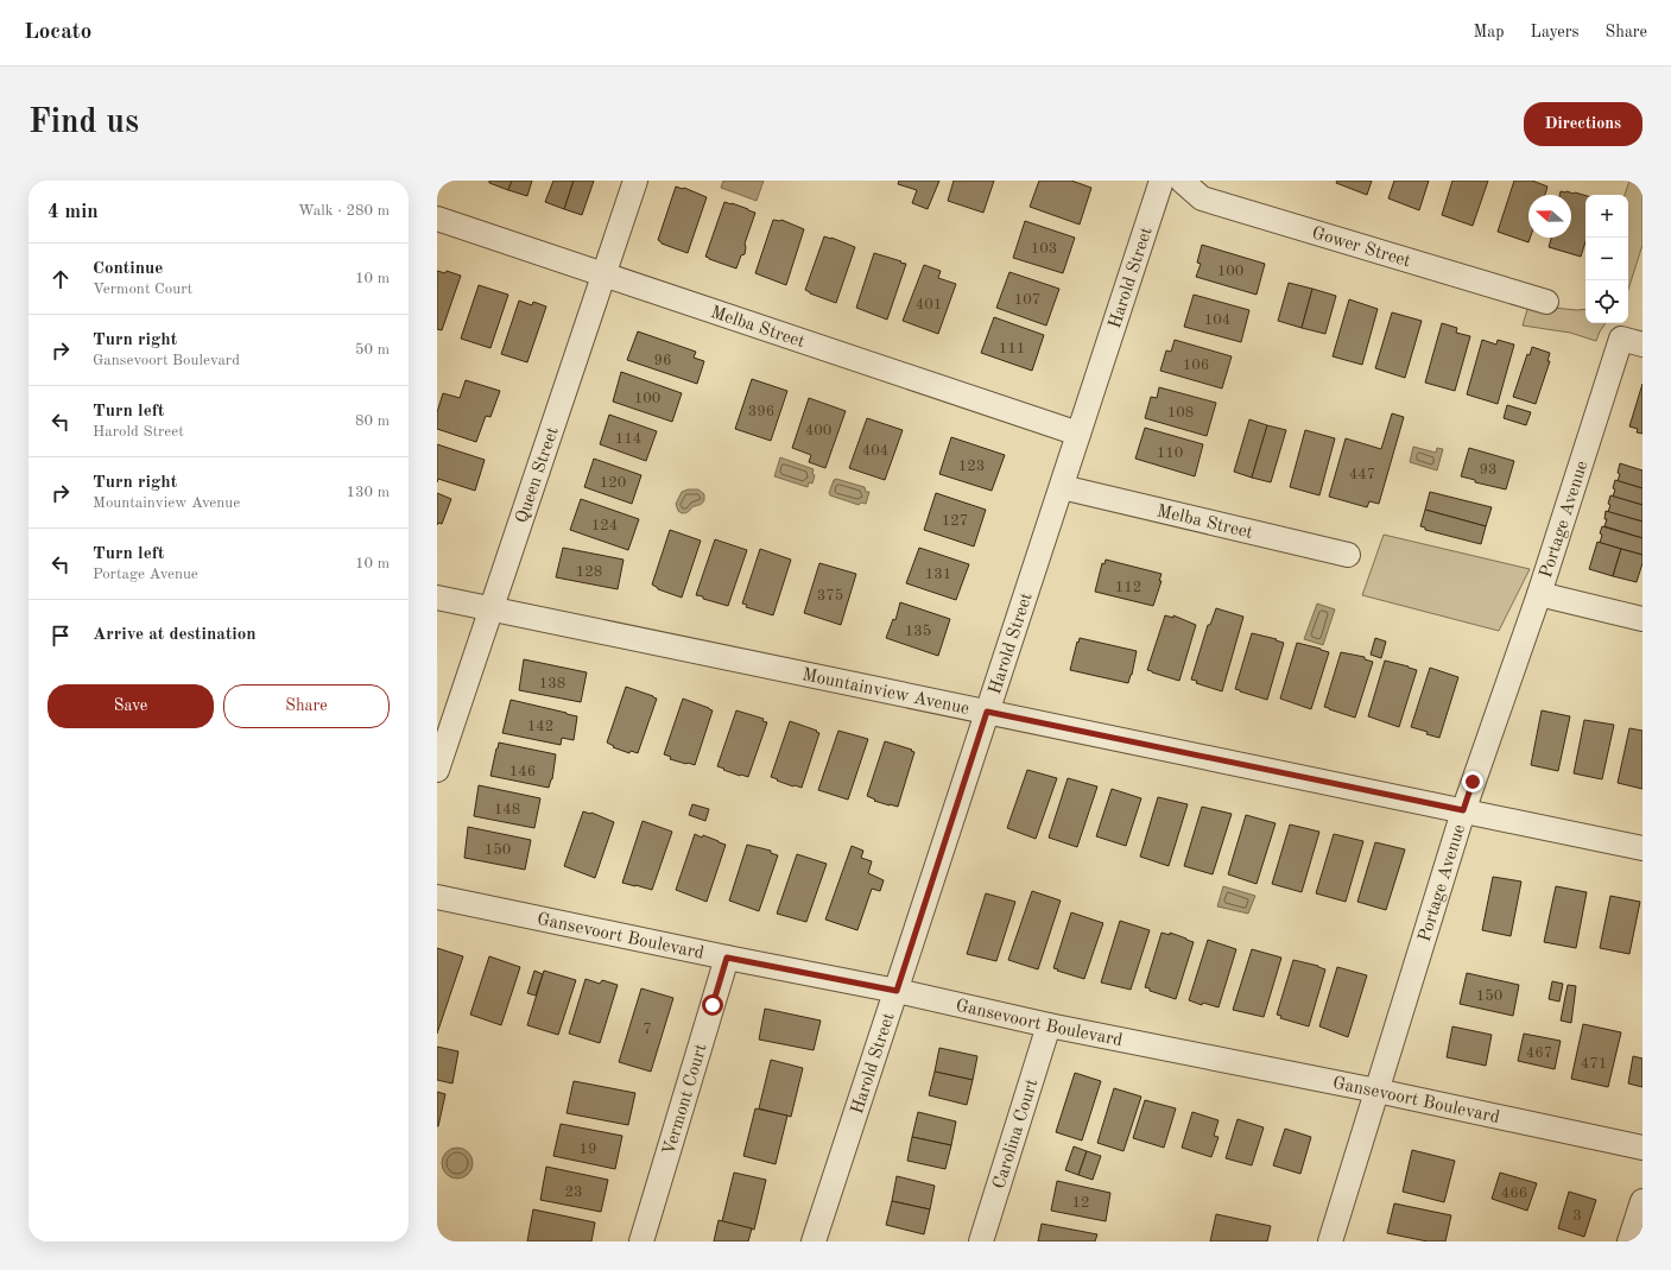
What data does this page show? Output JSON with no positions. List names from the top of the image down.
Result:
{
  "streets": {
    "street": [
      "Gower Street",
      "Harold Street",
      "Melba Street",
      "Queen Street",
      "Portage Avenue",
      "Mountainview Avenue",
      "Gansevoort Boulevard",
      "Vermont Court",
      "Carolina Court"
    ]
  },
  "crossings": [
    ["Harold Street", "Melba Street"],
    ["Harold Street", "Mountainview Avenue"],
    ["Harold Street", "Gansevoort Boulevard"],
    ["Melba Street", "Queen Street"],
    ["Queen Street", "Mountainview Avenue"],
    ["Portage Avenue", "Mountainview Avenue"],
    ["Portage Avenue", "Gansevoort Boulevard"],
    ["Gansevoort Boulevard", "Vermont Court"],
    ["Gansevoort Boulevard", "Carolina Court"]
  ],
  "house_numbers": [
    "103",
    "100",
    "107",
    "401",
    "104",
    "111",
    "96",
    "106",
    "100",
    "396",
    "108",
    "400",
    "114",
    "404",
    "110",
    "123",
    "93",
    "447",
    "120",
    "127",
    "124",
    "128",
    "131",
    "112",
    "375",
    "135",
    "138",
    "142",
    "146",
    "148",
    "150",
    "150",
    "7",
    "467",
    "471",
    "19",
    "23",
    "466",
    "12",
    "3"
  ],
  "north": "left",
  "page": {
    "header": "Locato",
    "nav": ["Map", "Layers", "Share"],
    "buttons": [
      "Directions",
      ["Save", "Share"]
    ],
    "title": "Find us",
    "heading": ["4 min", "Walk · 280 m"],
    "map_buttons": ["+", "−"],
    "list": [
      ["Continue", "Vermont Court", "10 m"],
      ["Turn right", "Gansevoort Boulevard", "50 m"],
      ["Turn left", "Harold Street", "80 m"],
      ["Turn right", "Mountainview Avenue", "130 m"],
      ["Turn left", "Portage Avenue", "10 m"],
      "Arrive at destination"
    ]
  }
}
